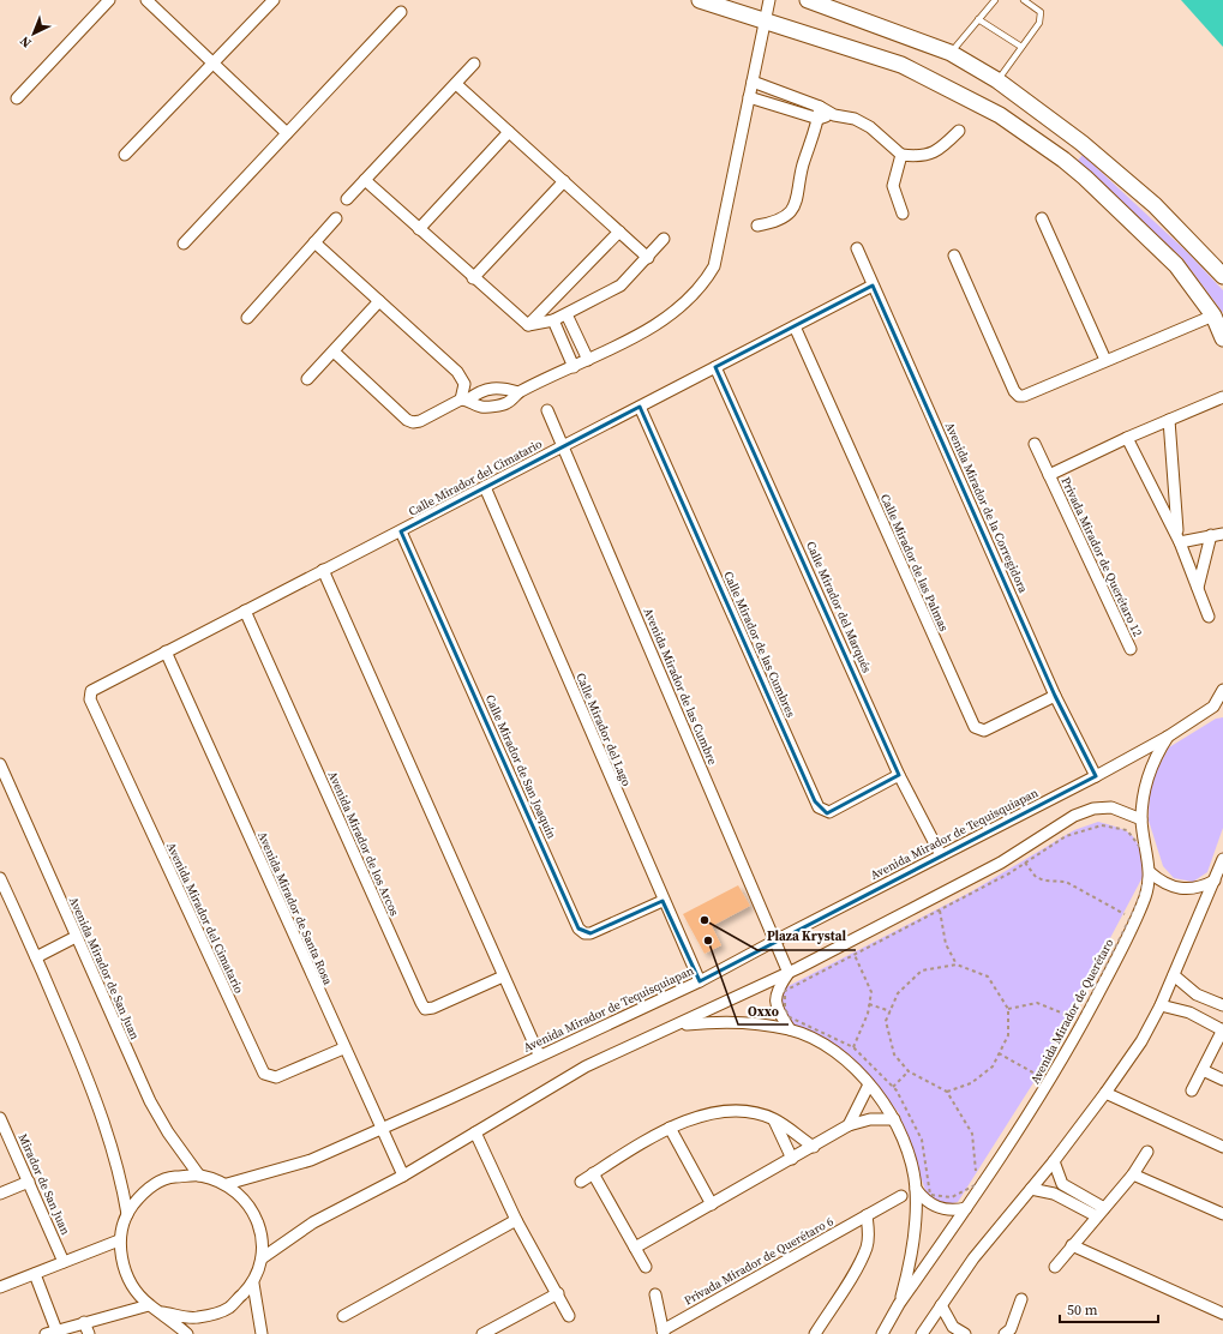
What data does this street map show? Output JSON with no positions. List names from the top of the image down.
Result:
{
  "streets": {
    "street": [
      "Calle Mirador del Cimatario",
      "Avenida Mirador de la Corregidora",
      "Privada Mirador de Querétaro 12",
      "Calle Mirador de las Palmas",
      "Calle Mirador del Marqués",
      "Calle Mirador de las Cumbres",
      "Avenida Mirador de las Cumbre",
      "Calle Mirador del Lago",
      "Calle Mirador de San Joaquín",
      "Avenida Mirador de Tequisquiapan",
      "Avenida Mirador de los Arcos",
      "Avenida Mirador de Santa Rosa",
      "Avenida Mirador del Cimatario",
      "Avenida Mirador de San Juan",
      "Avenida Mirador de Querétaro",
      "Mirador de San Juan",
      "Privada Mirador de Querétaro 6"
    ]
  },
  "crossings": [
    ["Calle Mirador del Cimatario", "Avenida Mirador de la Corregidora"],
    ["Calle Mirador del Cimatario", "Calle Mirador de las Palmas"],
    ["Calle Mirador del Cimatario", "Calle Mirador del Marqués"],
    ["Calle Mirador del Cimatario", "Calle Mirador de las Cumbres"],
    ["Calle Mirador del Cimatario", "Avenida Mirador de las Cumbre"],
    ["Calle Mirador del Cimatario", "Calle Mirador del Lago"],
    ["Calle Mirador del Cimatario", "Calle Mirador de San Joaquín"],
    ["Calle Mirador del Cimatario", "Avenida Mirador de los Arcos"],
    ["Calle Mirador del Cimatario", "Avenida Mirador de Santa Rosa"],
    ["Calle Mirador del Cimatario", "Avenida Mirador del Cimatario"],
    ["Avenida Mirador de la Corregidora", "Calle Mirador de las Palmas"],
    ["Avenida Mirador de la Corregidora", "Avenida Mirador de Tequisquiapan"],
    ["Calle Mirador del Marqués", "Calle Mirador de las Cumbres"],
    ["Calle Mirador del Marqués", "Avenida Mirador de Tequisquiapan"],
    ["Avenida Mirador de las Cumbre", "Avenida Mirador de Tequisquiapan"],
    ["Calle Mirador del Lago", "Calle Mirador de San Joaquín"],
    ["Calle Mirador del Lago", "Avenida Mirador de Tequisquiapan"],
    ["Avenida Mirador de Tequisquiapan", "Avenida Mirador de Santa Rosa"],
    ["Avenida Mirador de Tequisquiapan", "Avenida Mirador de San Juan"],
    ["Avenida Mirador de Tequisquiapan", "Avenida Mirador de Querétaro"],
    ["Avenida Mirador de Santa Rosa", "Avenida Mirador del Cimatario"]
  ],
  "places": ["Plaza Krystal", "Oxxo"],
  "scale_bar": "50 m",
  "north": "bottom left"
}
